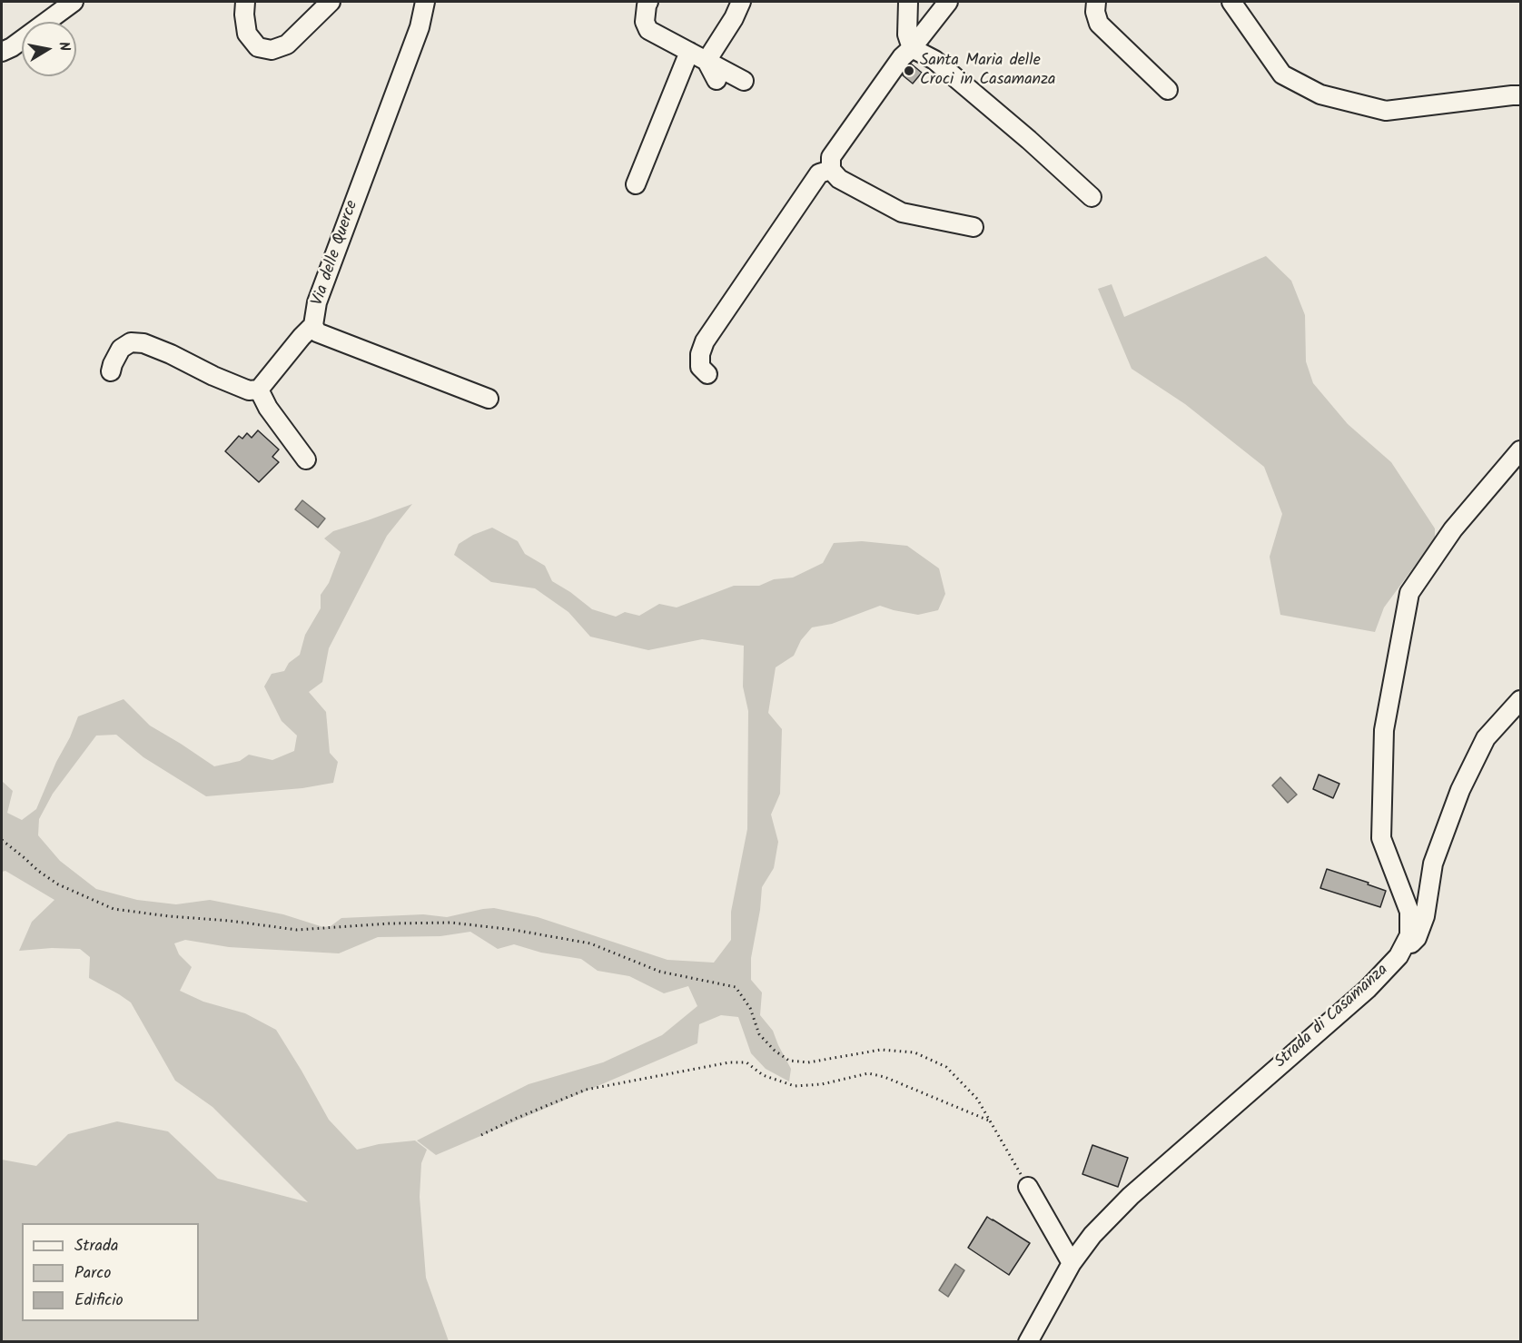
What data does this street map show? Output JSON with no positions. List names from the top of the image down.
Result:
{
  "streets": {
    "street": ["Via delle Querce", "Strada di Casamanza"]
  },
  "places": ["Santa Maria delle Croci in Casamanza"],
  "legend": ["Strada", "Parco", "Edificio"],
  "north": "right"
}
